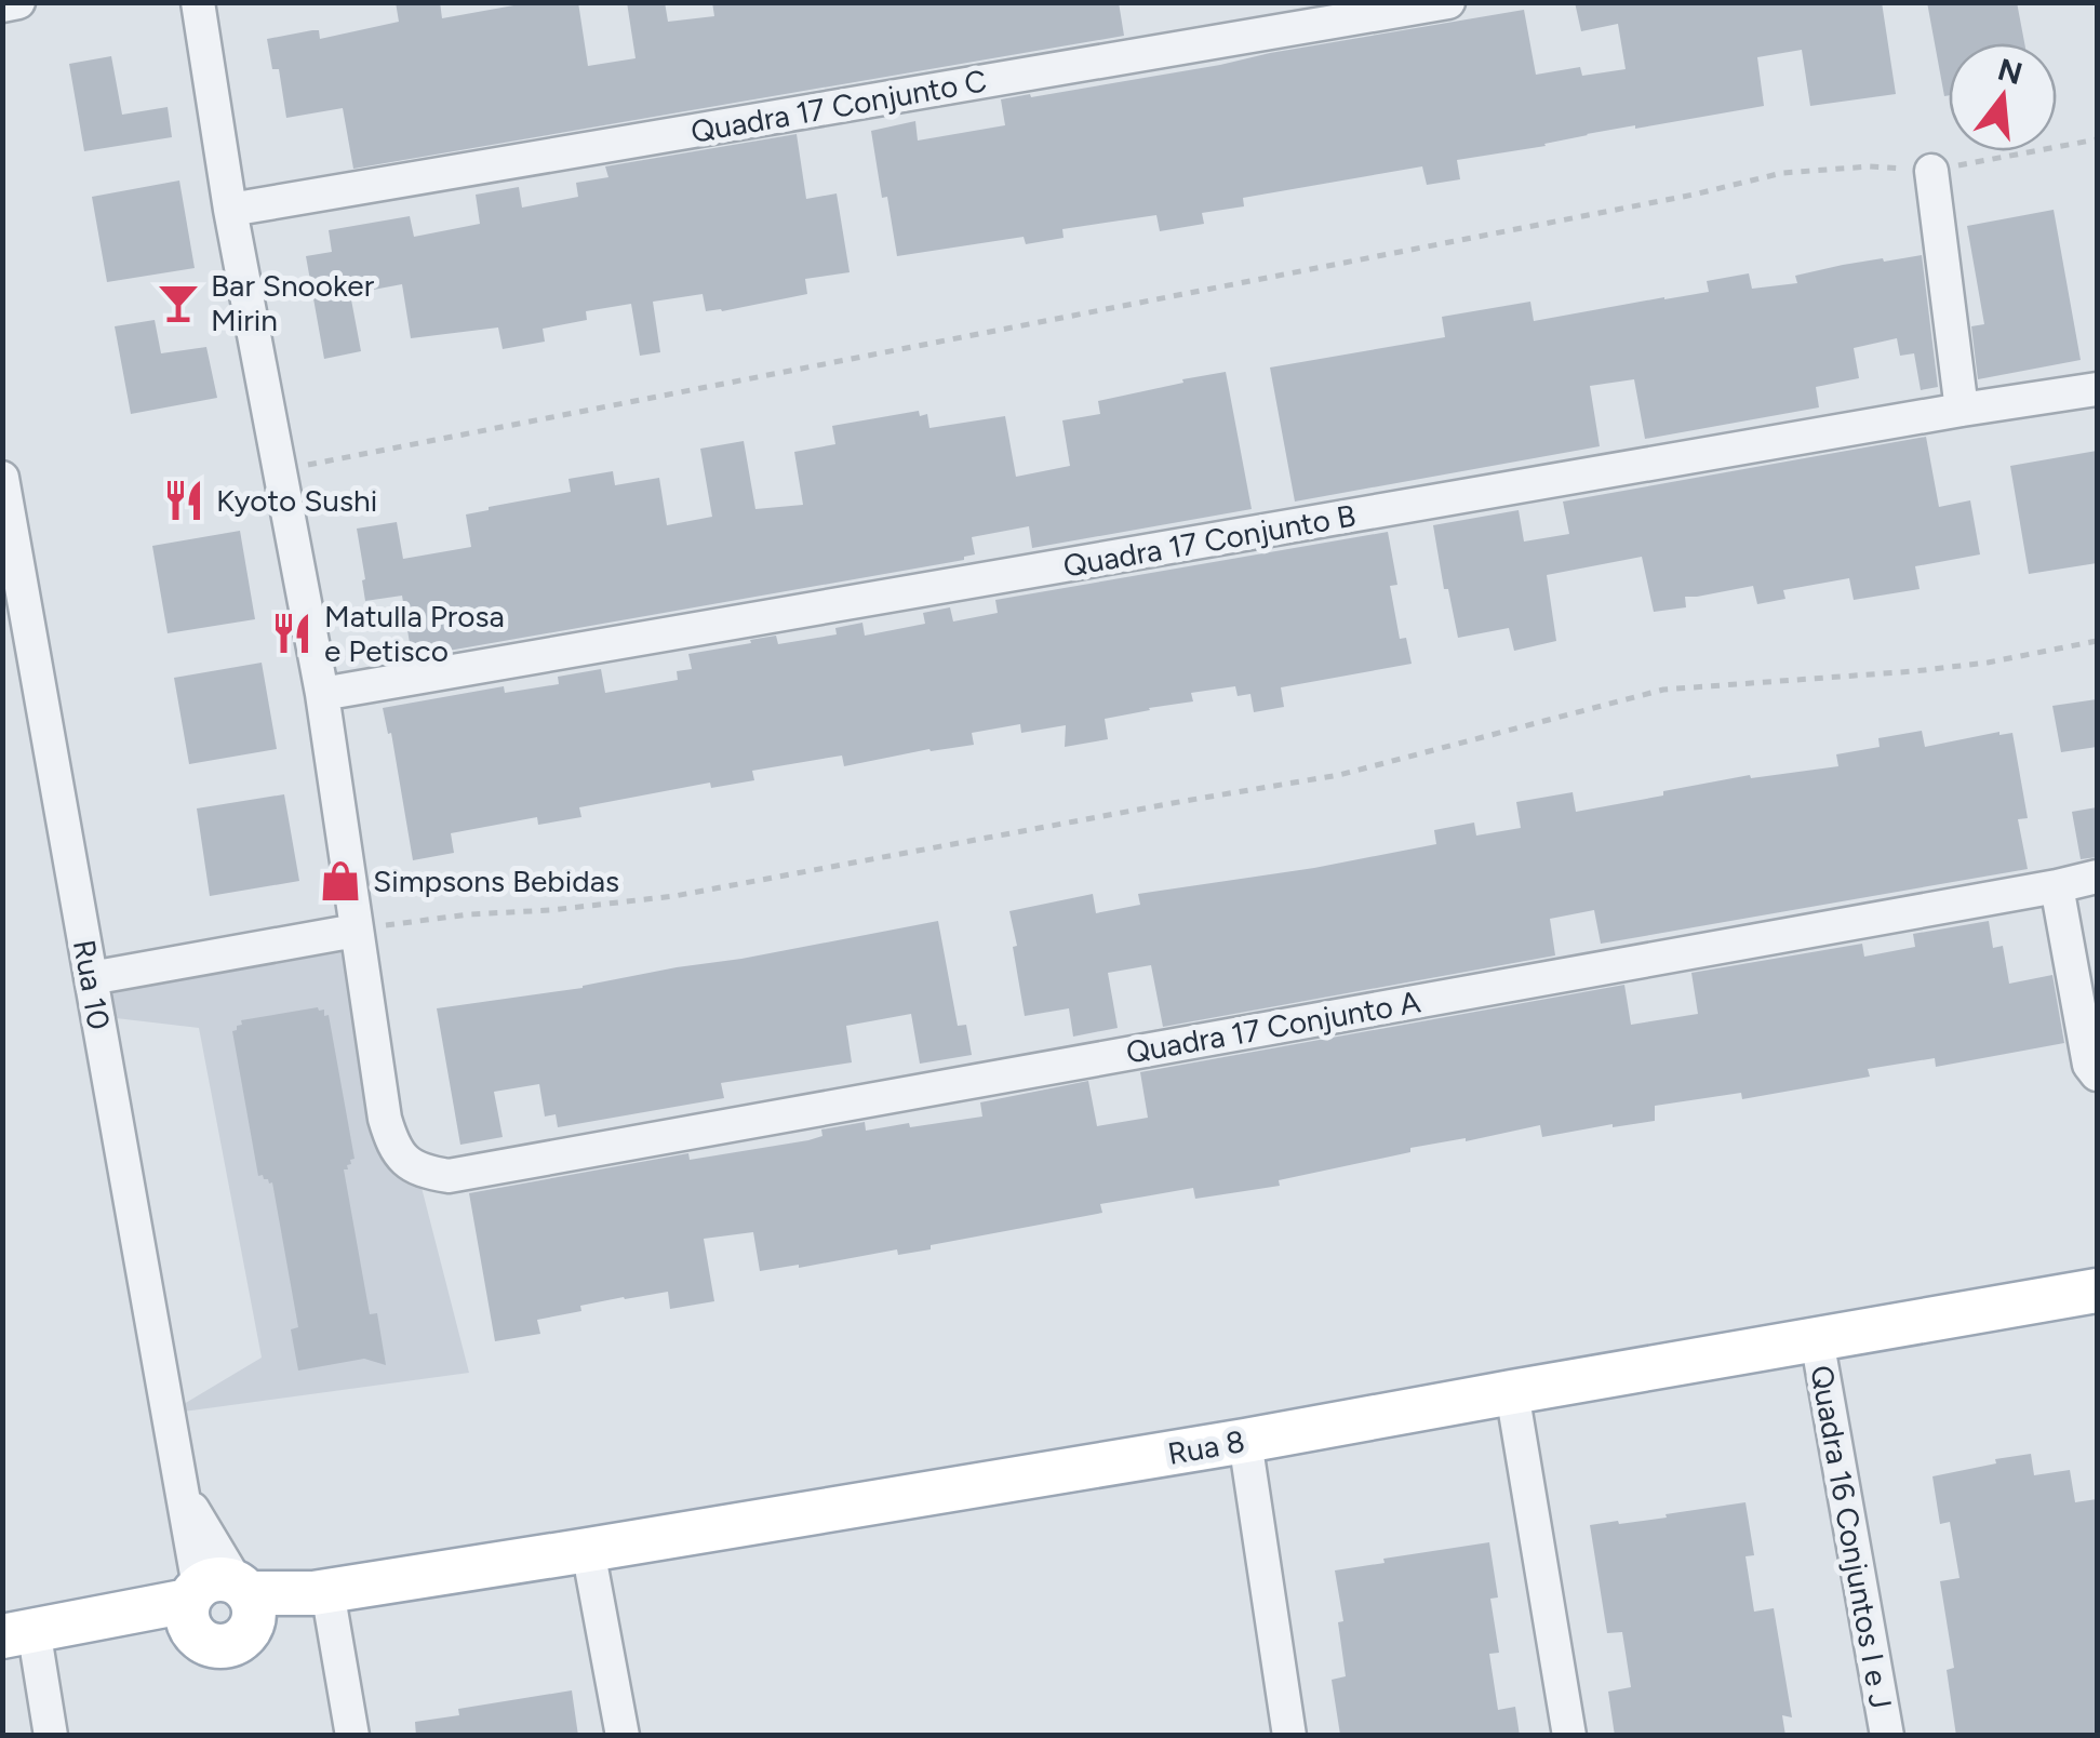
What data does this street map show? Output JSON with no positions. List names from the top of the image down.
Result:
{
  "streets": {
    "main road": ["Rua 8"],
    "street": [
      "Quadra 17 Conjunto C",
      "Quadra 17 Conjunto B",
      "Rua 10",
      "Quadra 17 Conjunto A",
      "Quadra 16 Conjuntos I e J"
    ]
  },
  "crossings": [
    ["Rua 10", "Rua 8"],
    ["Rua 8", "Quadra 16 Conjuntos I e J"]
  ],
  "places": {
    "bar": ["Bar Snooker Mirin"],
    "restaurant": ["Kyoto Sushi", "Matulla Prosa e Petisco"],
    "shop": ["Simpsons Bebidas"]
  },
  "north": "top"
}
